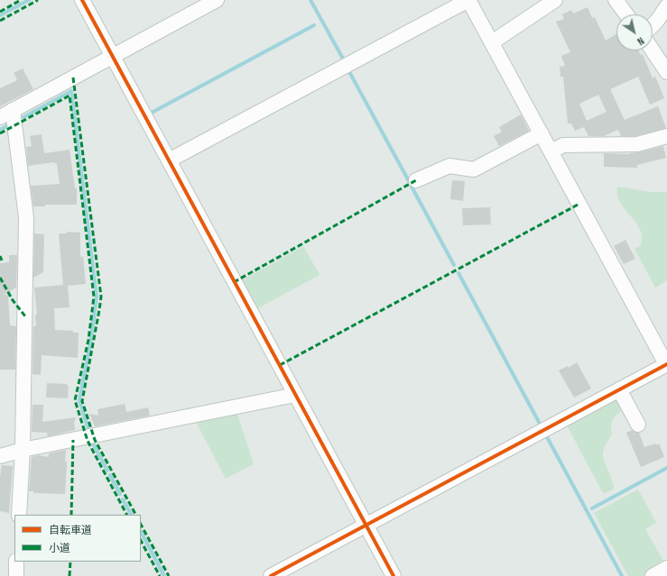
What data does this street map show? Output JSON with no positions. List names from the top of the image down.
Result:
{
  "legend": ["自転車道", "小道"],
  "north": "bottom right"
}
